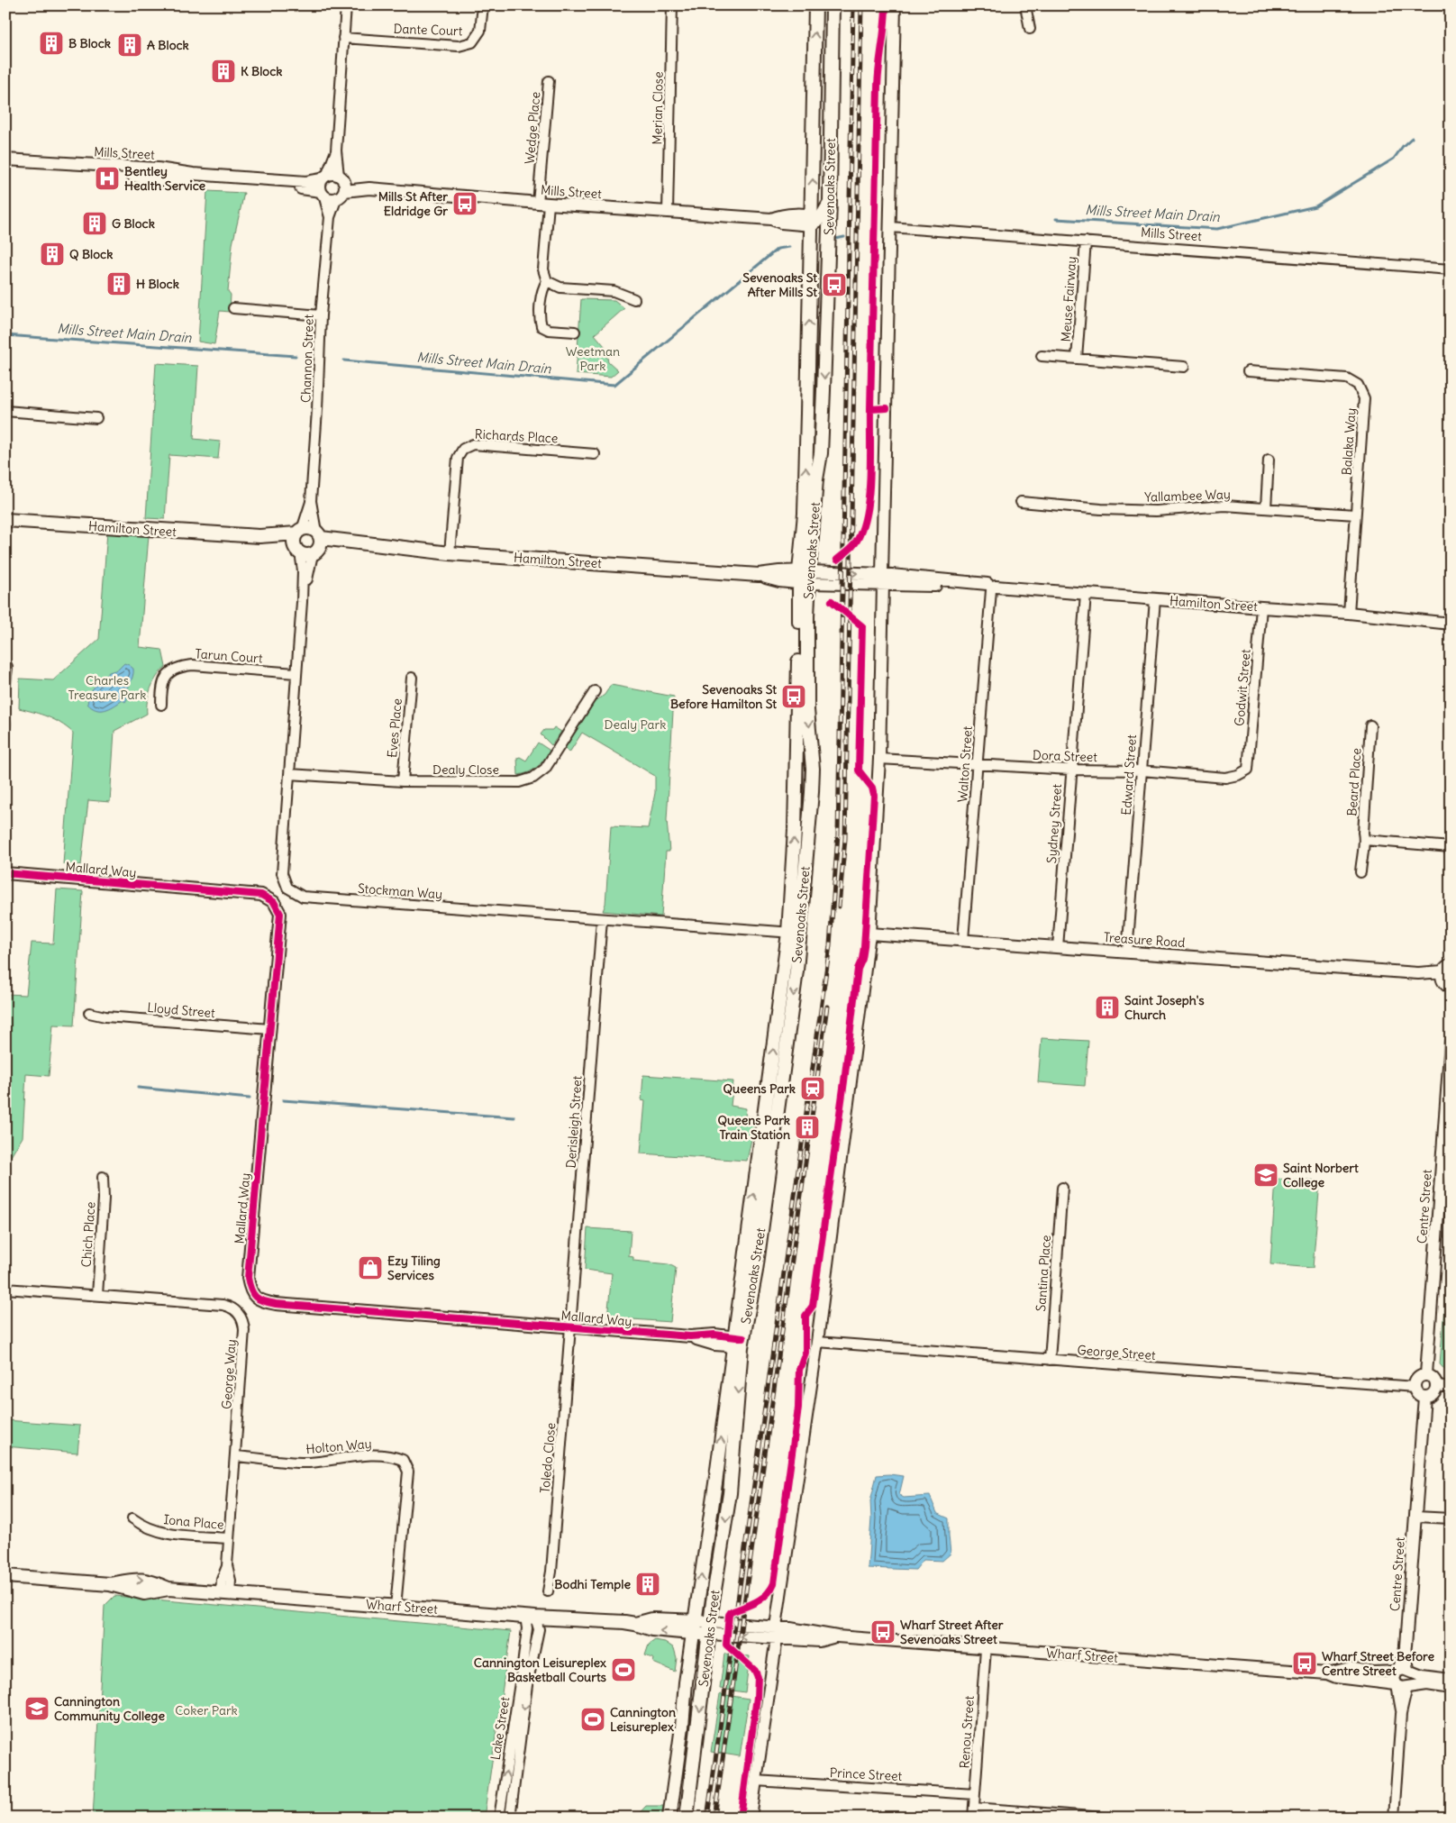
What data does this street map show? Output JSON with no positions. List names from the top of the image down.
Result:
{
  "streets": {
    "main road": ["Sevenoaks Street", "Hamilton Street", "Wharf Street"],
    "street": [
      "Dante Court",
      "Merian Close",
      "Wedge Place",
      "Mills Street",
      "Meuse Fairway",
      "Channon Street",
      "Richards Place",
      "Balaka Way",
      "Yallambee Way",
      "Tarun Court",
      "Godwit Street",
      "Eves Place",
      "Dora Street",
      "Walton Street",
      "Dealy Close",
      "Edward Street",
      "Beard Place",
      "Sydney Street",
      "Mallard Way",
      "Stockman Way",
      "Treasure Road",
      "Lloyd Street",
      "Derisleigh Street",
      "Centre Street",
      "Chich Place",
      "Santina Place",
      "George Street",
      "George Way",
      "Holton Way",
      "Toledo Close",
      "Iona Place",
      "Lake Street",
      "Renou Street",
      "Prince Street"
    ]
  },
  "crossings": [
    ["Dante Court", "Channon Street"],
    ["Merian Close", "Mills Street"],
    ["Wedge Place", "Mills Street"],
    ["Mills Street", "Sevenoaks Street"],
    ["Mills Street", "Meuse Fairway"],
    ["Mills Street", "Channon Street"],
    ["Sevenoaks Street", "Hamilton Street"],
    ["Sevenoaks Street", "Mallard Way"],
    ["Sevenoaks Street", "Stockman Way"],
    ["Sevenoaks Street", "Wharf Street"],
    ["Channon Street", "Hamilton Street"],
    ["Channon Street", "Stockman Way"],
    ["Richards Place", "Hamilton Street"],
    ["Balaka Way", "Yallambee Way"],
    ["Balaka Way", "Hamilton Street"],
    ["Hamilton Street", "Godwit Street"],
    ["Hamilton Street", "Walton Street"],
    ["Hamilton Street", "Edward Street"],
    ["Hamilton Street", "Sydney Street"],
    ["Hamilton Street", "Stockman Way"],
    ["Tarun Court", "Stockman Way"],
    ["Godwit Street", "Dora Street"],
    ["Eves Place", "Dealy Close"],
    ["Dora Street", "Walton Street"],
    ["Dora Street", "Edward Street"],
    ["Dora Street", "Sydney Street"],
    ["Walton Street", "Treasure Road"],
    ["Dealy Close", "Stockman Way"],
    ["Edward Street", "Treasure Road"],
    ["Sydney Street", "Treasure Road"],
    ["Mallard Way", "Lloyd Street"],
    ["Mallard Way", "Derisleigh Street"],
    ["Mallard Way", "Toledo Close"],
    ["Stockman Way", "Derisleigh Street"],
    ["Derisleigh Street", "Toledo Close"],
    ["Centre Street", "George Street"],
    ["Centre Street", "Wharf Street"],
    ["Chich Place", "George Way"],
    ["Santina Place", "George Street"],
    ["George Way", "Holton Way"],
    ["George Way", "Iona Place"],
    ["George Way", "Wharf Street"],
    ["Holton Way", "Wharf Street"],
    ["Wharf Street", "Lake Street"],
    ["Wharf Street", "Renou Street"],
    ["Renou Street", "Prince Street"]
  ],
  "water": ["Mills Street Main Drain"],
  "parks": [
    "Weetman Park",
    "Charles Treasure Park",
    "Dealy Park",
    "Coker Park"
  ],
  "places": {
    "building": [
      "B Block",
      "A Block",
      "K Block",
      "G Block",
      "Q Block",
      "H Block",
      "Saint Joseph's Church",
      "Queens Park Train Station",
      "Bodhi Temple"
    ],
    "hospital": ["Bentley Health Service"],
    "bus stop": [
      "Mills St After Eldridge Gr",
      "Sevenoaks St After Mills St",
      "Sevenoaks St Before Hamilton St",
      "Wharf Street After Sevenoaks Street",
      "Wharf Street Before Centre Street"
    ],
    "station": ["Queens Park"],
    "school or university": ["Saint Norbert College", "Cannington Community College"],
    "shop": ["Ezy Tiling Services"],
    "sports": ["Cannington Leisureplex Basketball Courts", "Cannington Leisureplex"]
  }
}
